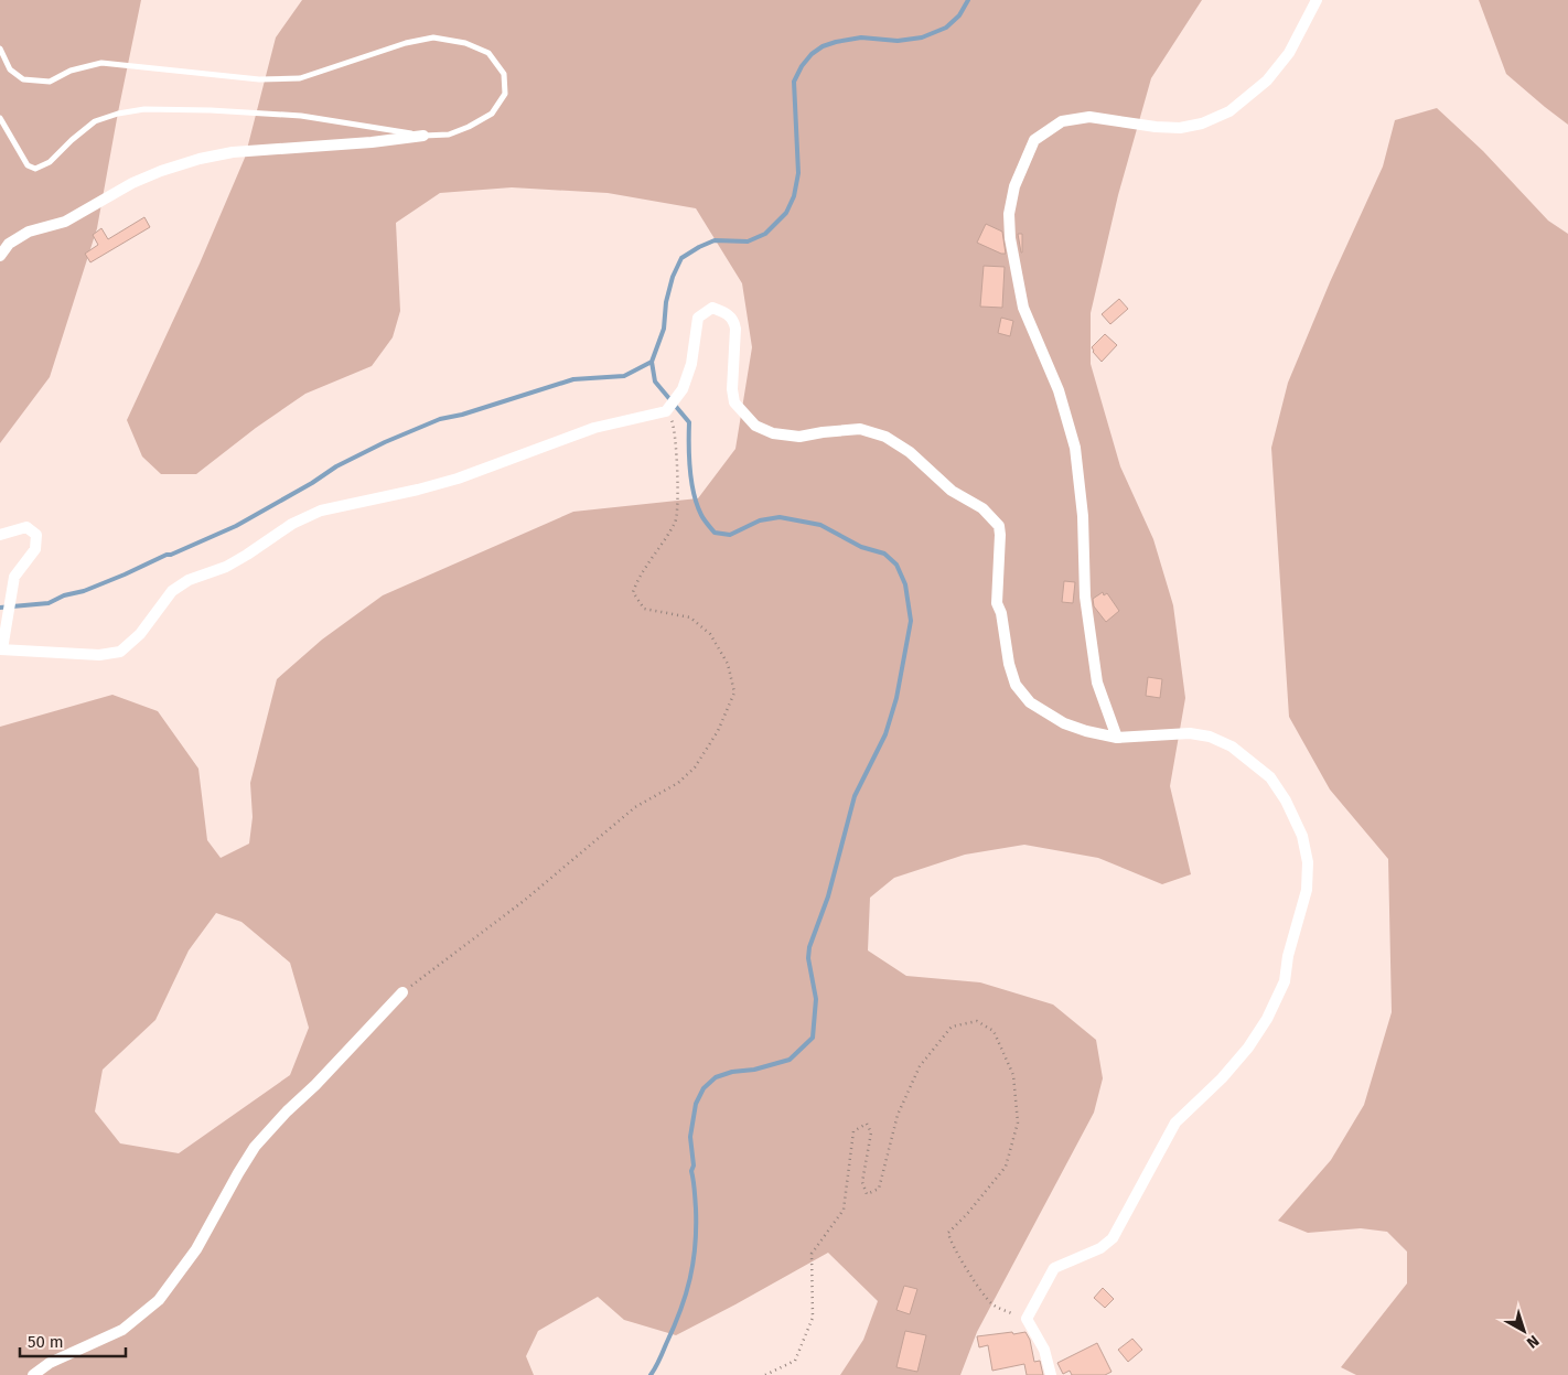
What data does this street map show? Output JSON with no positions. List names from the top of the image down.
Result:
{
  "scale_bar": "50 m",
  "north": "bottom right"
}
